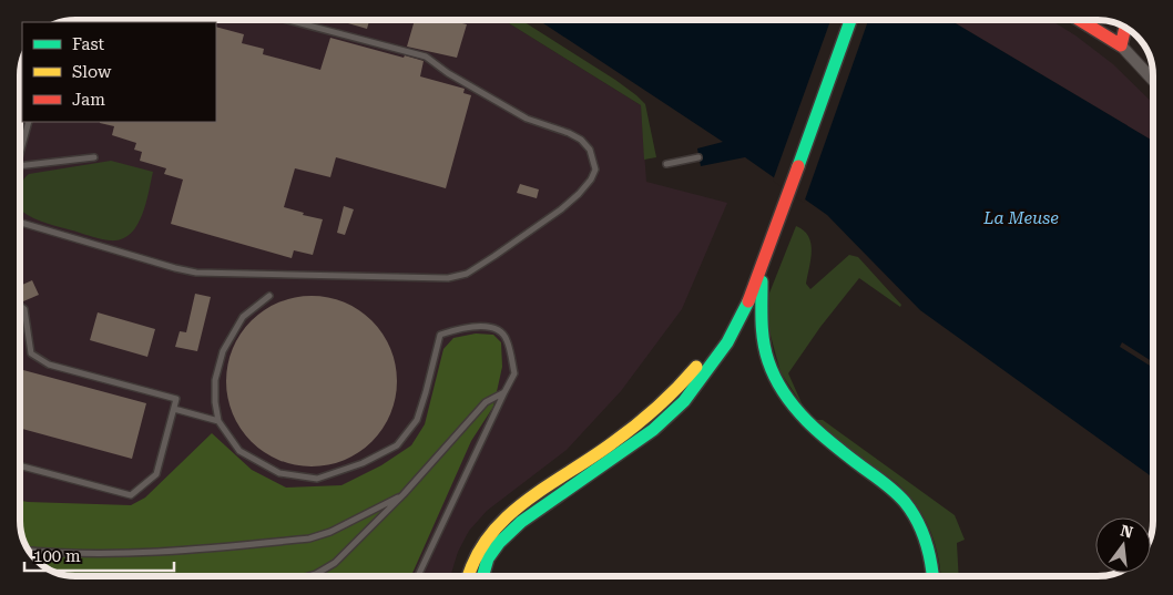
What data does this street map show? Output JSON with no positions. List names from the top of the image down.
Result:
{
  "water": ["La Meuse"],
  "legend": ["Fast", "Slow", "Jam"],
  "scale_bar": "100 m",
  "north": "top"
}
